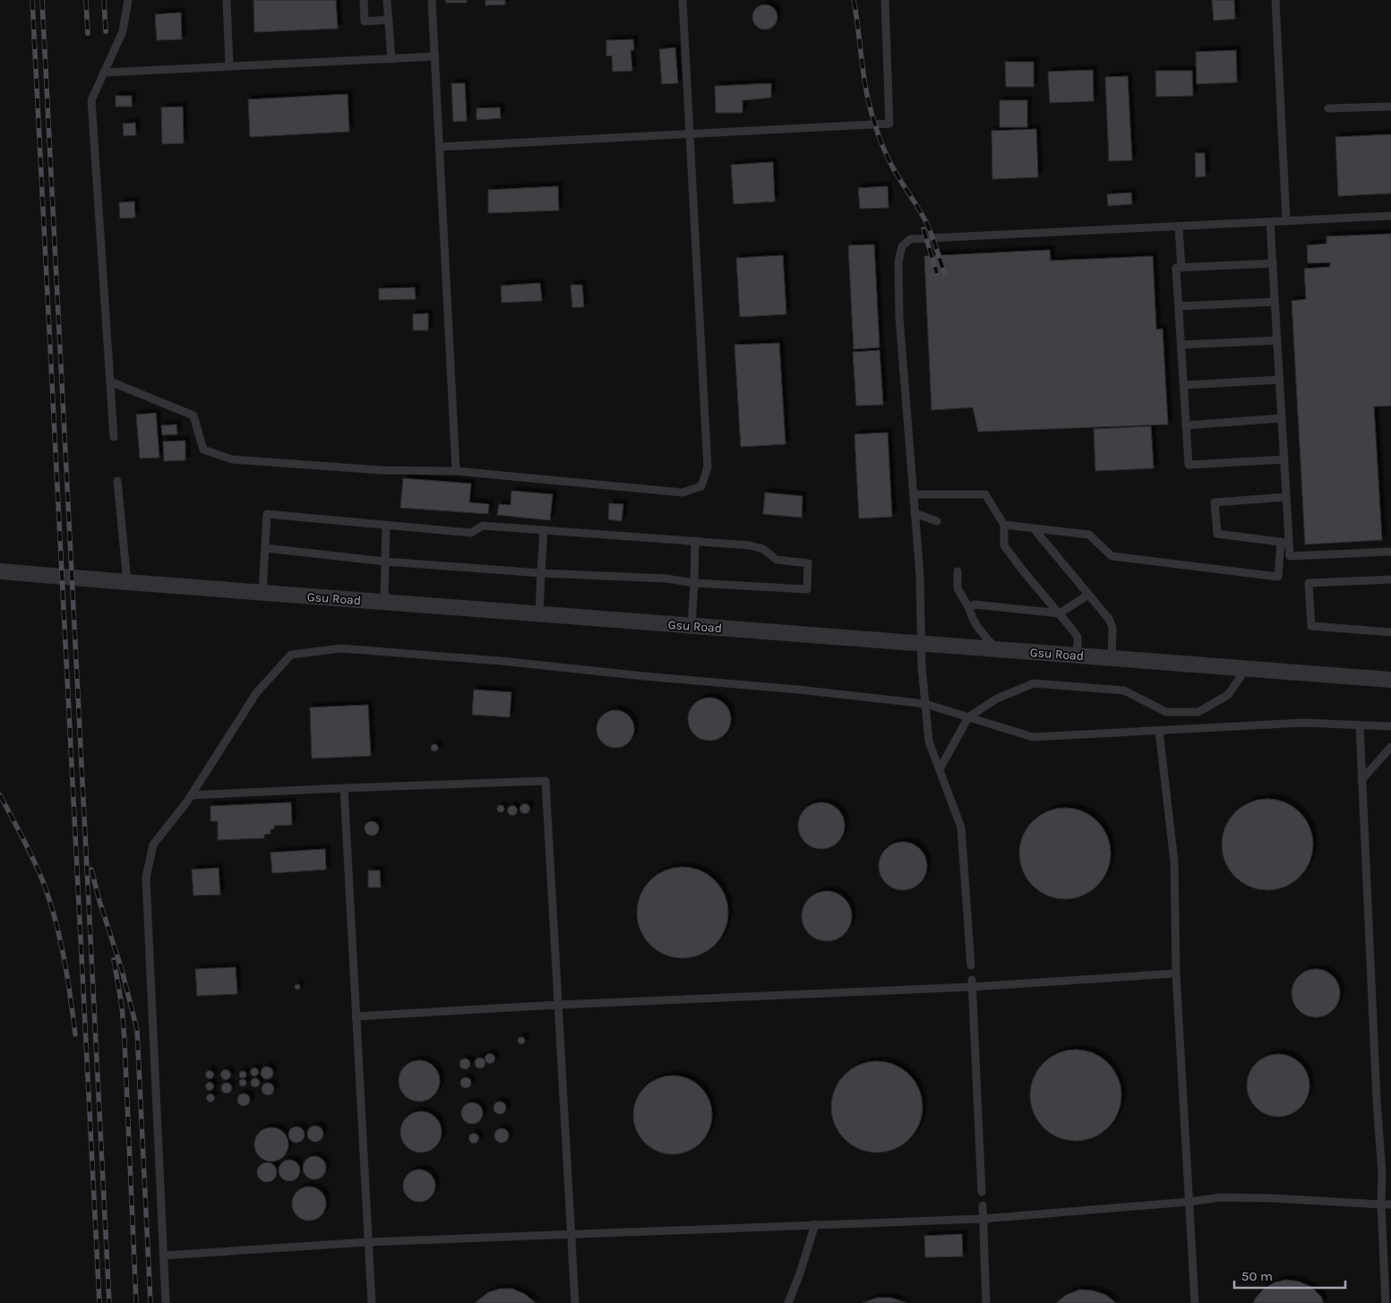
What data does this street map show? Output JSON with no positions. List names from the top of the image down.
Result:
{
  "streets": {
    "street": ["Gsu Road"]
  },
  "scale_bar": "50 m"
}
